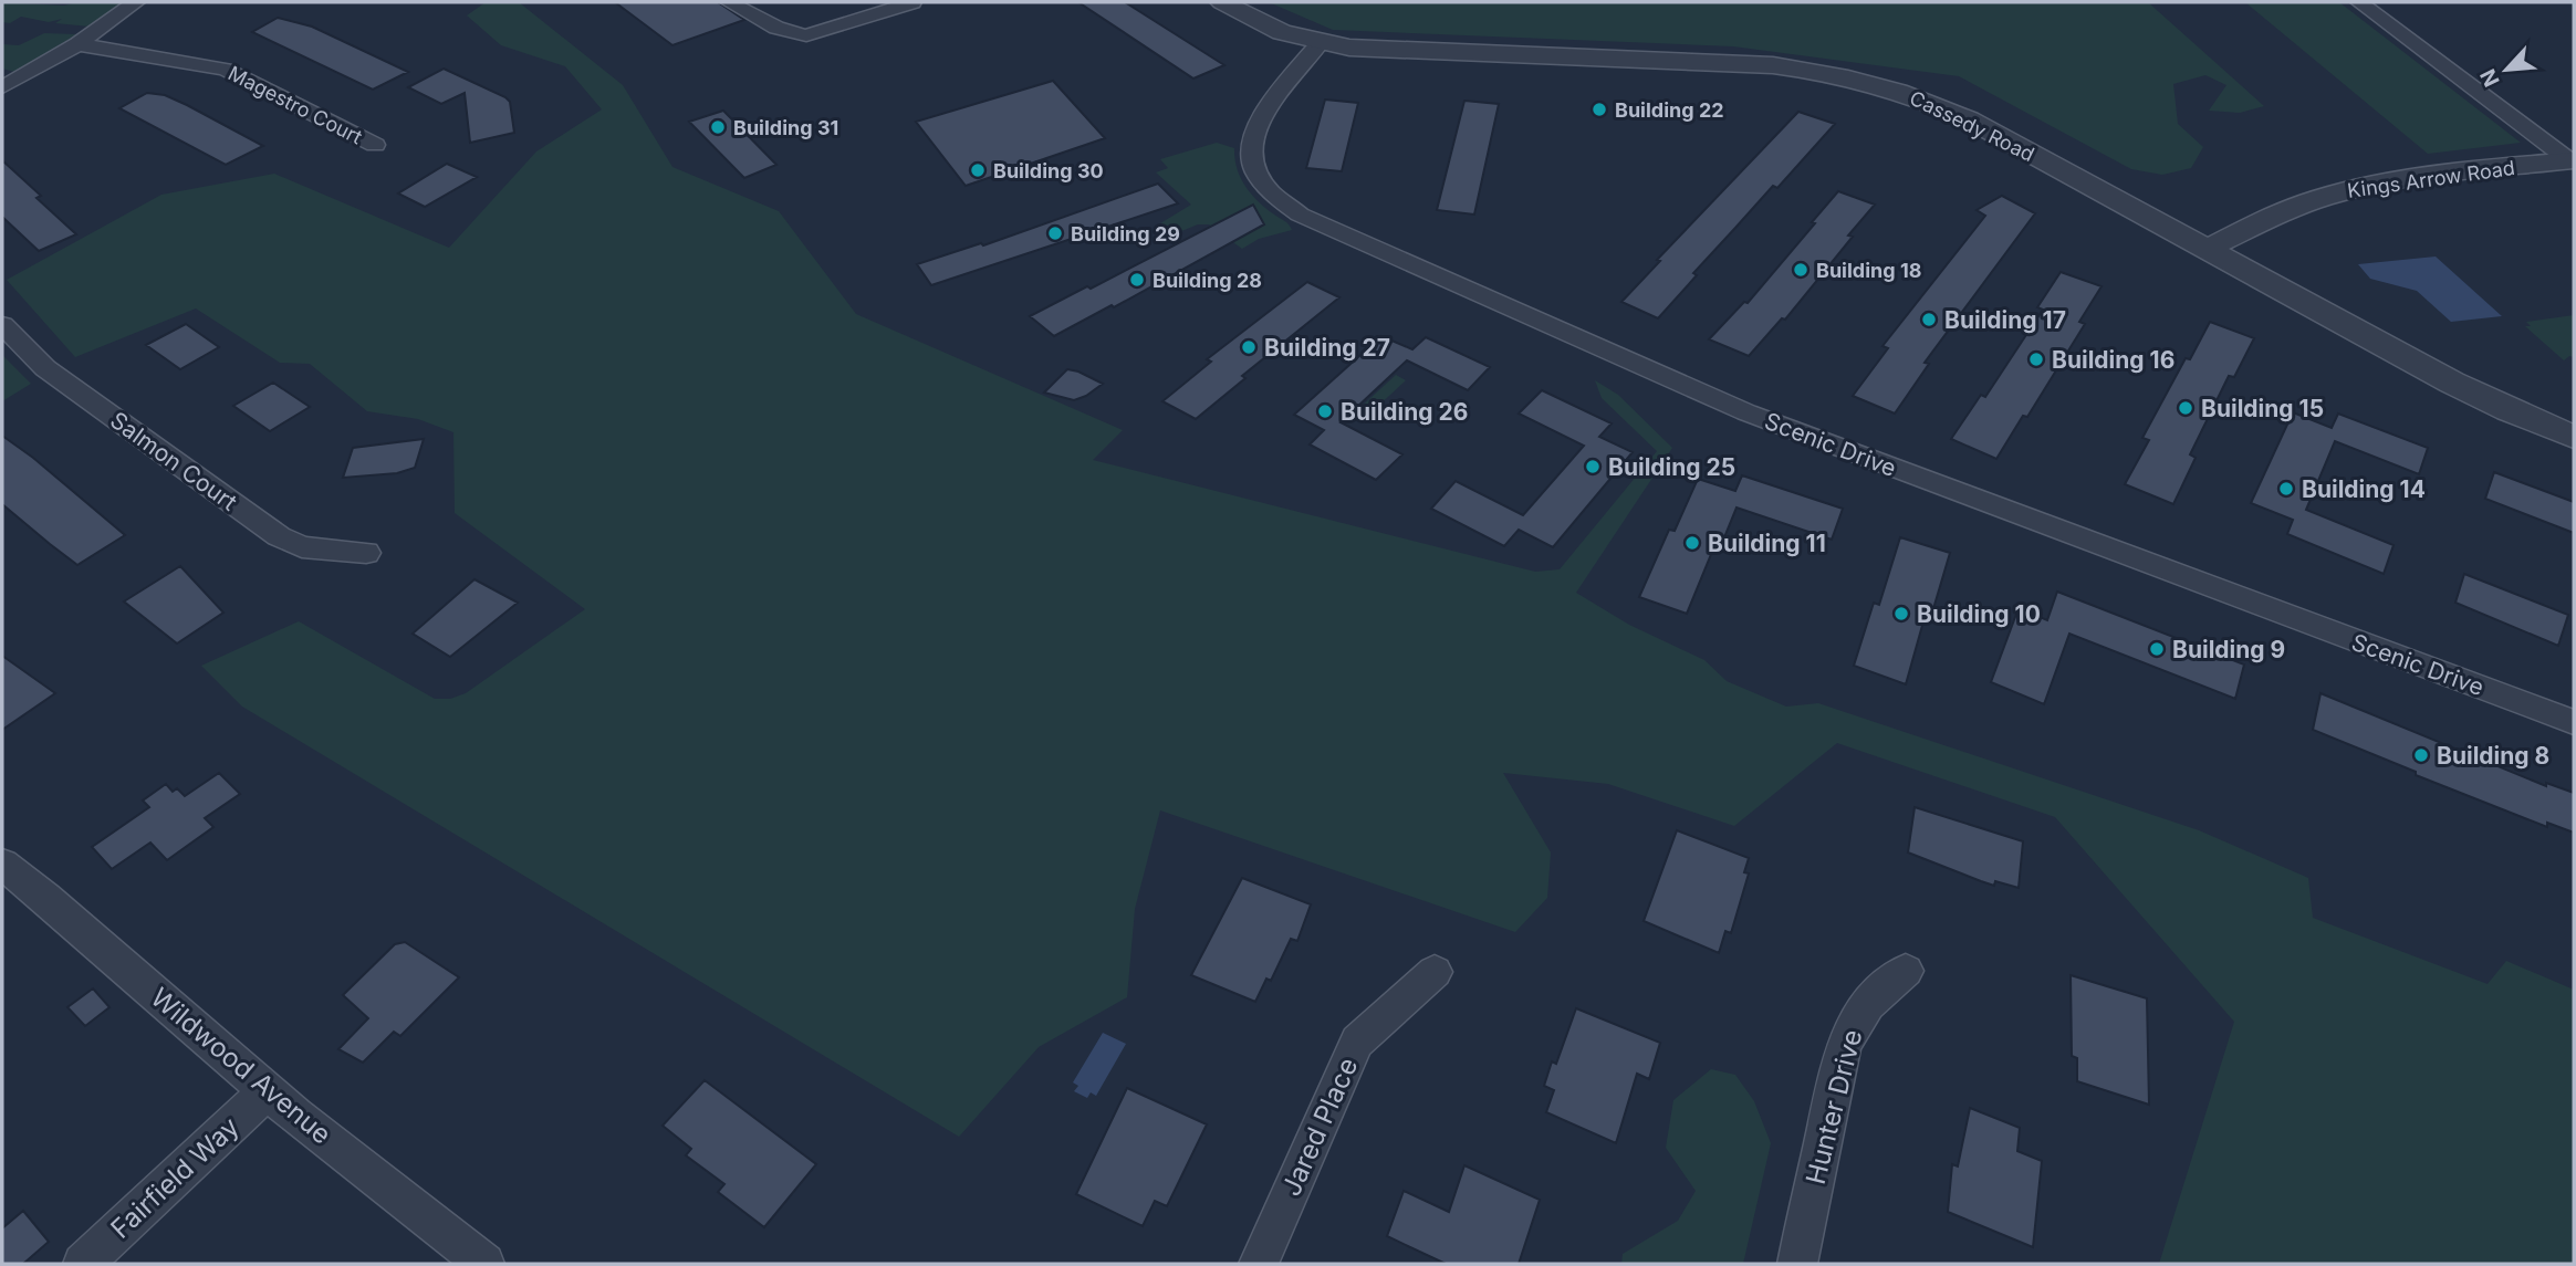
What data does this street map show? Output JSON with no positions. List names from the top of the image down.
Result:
{
  "streets": {
    "street": [
      "Magestro Court",
      "Cassedy Road",
      "Kings Arrow Road",
      "Scenic Drive",
      "Salmon Court",
      "Wildwood Avenue",
      "Hunter Drive",
      "Jared Place",
      "Fairfield Way"
    ]
  },
  "crossings": [
    ["Cassedy Road", "Kings Arrow Road"],
    ["Cassedy Road", "Scenic Drive"],
    ["Wildwood Avenue", "Fairfield Way"]
  ],
  "places": [
    "Building 22",
    "Building 31",
    "Building 30",
    "Building 29",
    "Building 18",
    "Building 28",
    "Building 17",
    "Building 27",
    "Building 16",
    "Building 15",
    "Building 26",
    "Building 25",
    "Building 14",
    "Building 11",
    "Building 10",
    "Building 9",
    "Building 8"
  ],
  "north": "bottom left"
}
